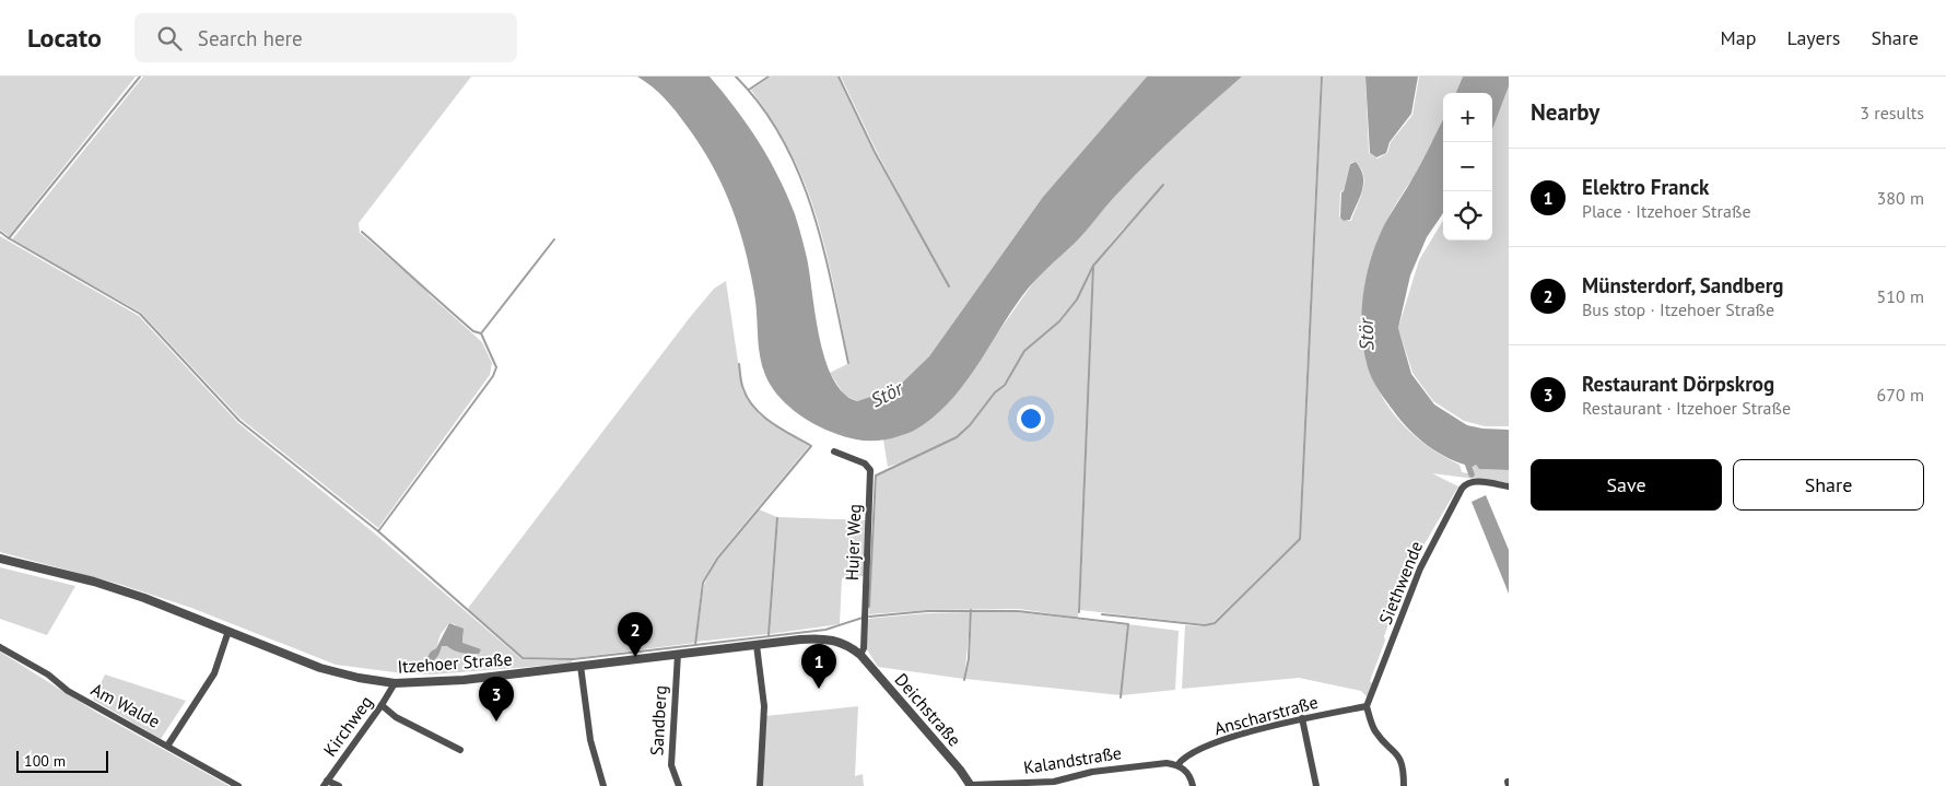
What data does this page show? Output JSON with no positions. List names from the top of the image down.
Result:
{
  "streets": {
    "street": [
      "Hujer Weg",
      "Siethwende",
      "Itzehoer Straße",
      "Am Walde",
      "Deichstraße",
      "Anscharstraße",
      "Sandberg",
      "Kirchweg",
      "Kalandstraße"
    ]
  },
  "crossings": [
    ["Hujer Weg", "Itzehoer Straße"],
    ["Hujer Weg", "Deichstraße"],
    ["Siethwende", "Anscharstraße"],
    ["Itzehoer Straße", "Deichstraße"],
    ["Itzehoer Straße", "Sandberg"],
    ["Itzehoer Straße", "Kirchweg"],
    ["Deichstraße", "Kalandstraße"],
    ["Anscharstraße", "Kalandstraße"]
  ],
  "water": ["Stör"],
  "scale_bar": "100 m",
  "page": {
    "header": "Locato",
    "search": "Search here",
    "nav": ["Map", "Layers", "Share"],
    "heading": ["Nearby", "3 results"],
    "map_buttons": ["+", "−"],
    "list": [
      {
        "mark": "1",
        "name": "Elektro Franck",
        "note": "Place · Itzehoer Straße",
        "value": "380 m"
      },
      {
        "mark": "2",
        "name": "Münsterdorf, Sandberg",
        "note": "Bus stop · Itzehoer Straße",
        "value": "510 m"
      },
      {
        "mark": "3",
        "name": "Restaurant Dörpskrog",
        "note": "Restaurant · Itzehoer Straße",
        "value": "670 m"
      }
    ],
    "buttons": ["Save", "Share"],
    "pins": ["2", "1", "3"],
    "scale": "100 m"
  }
}
